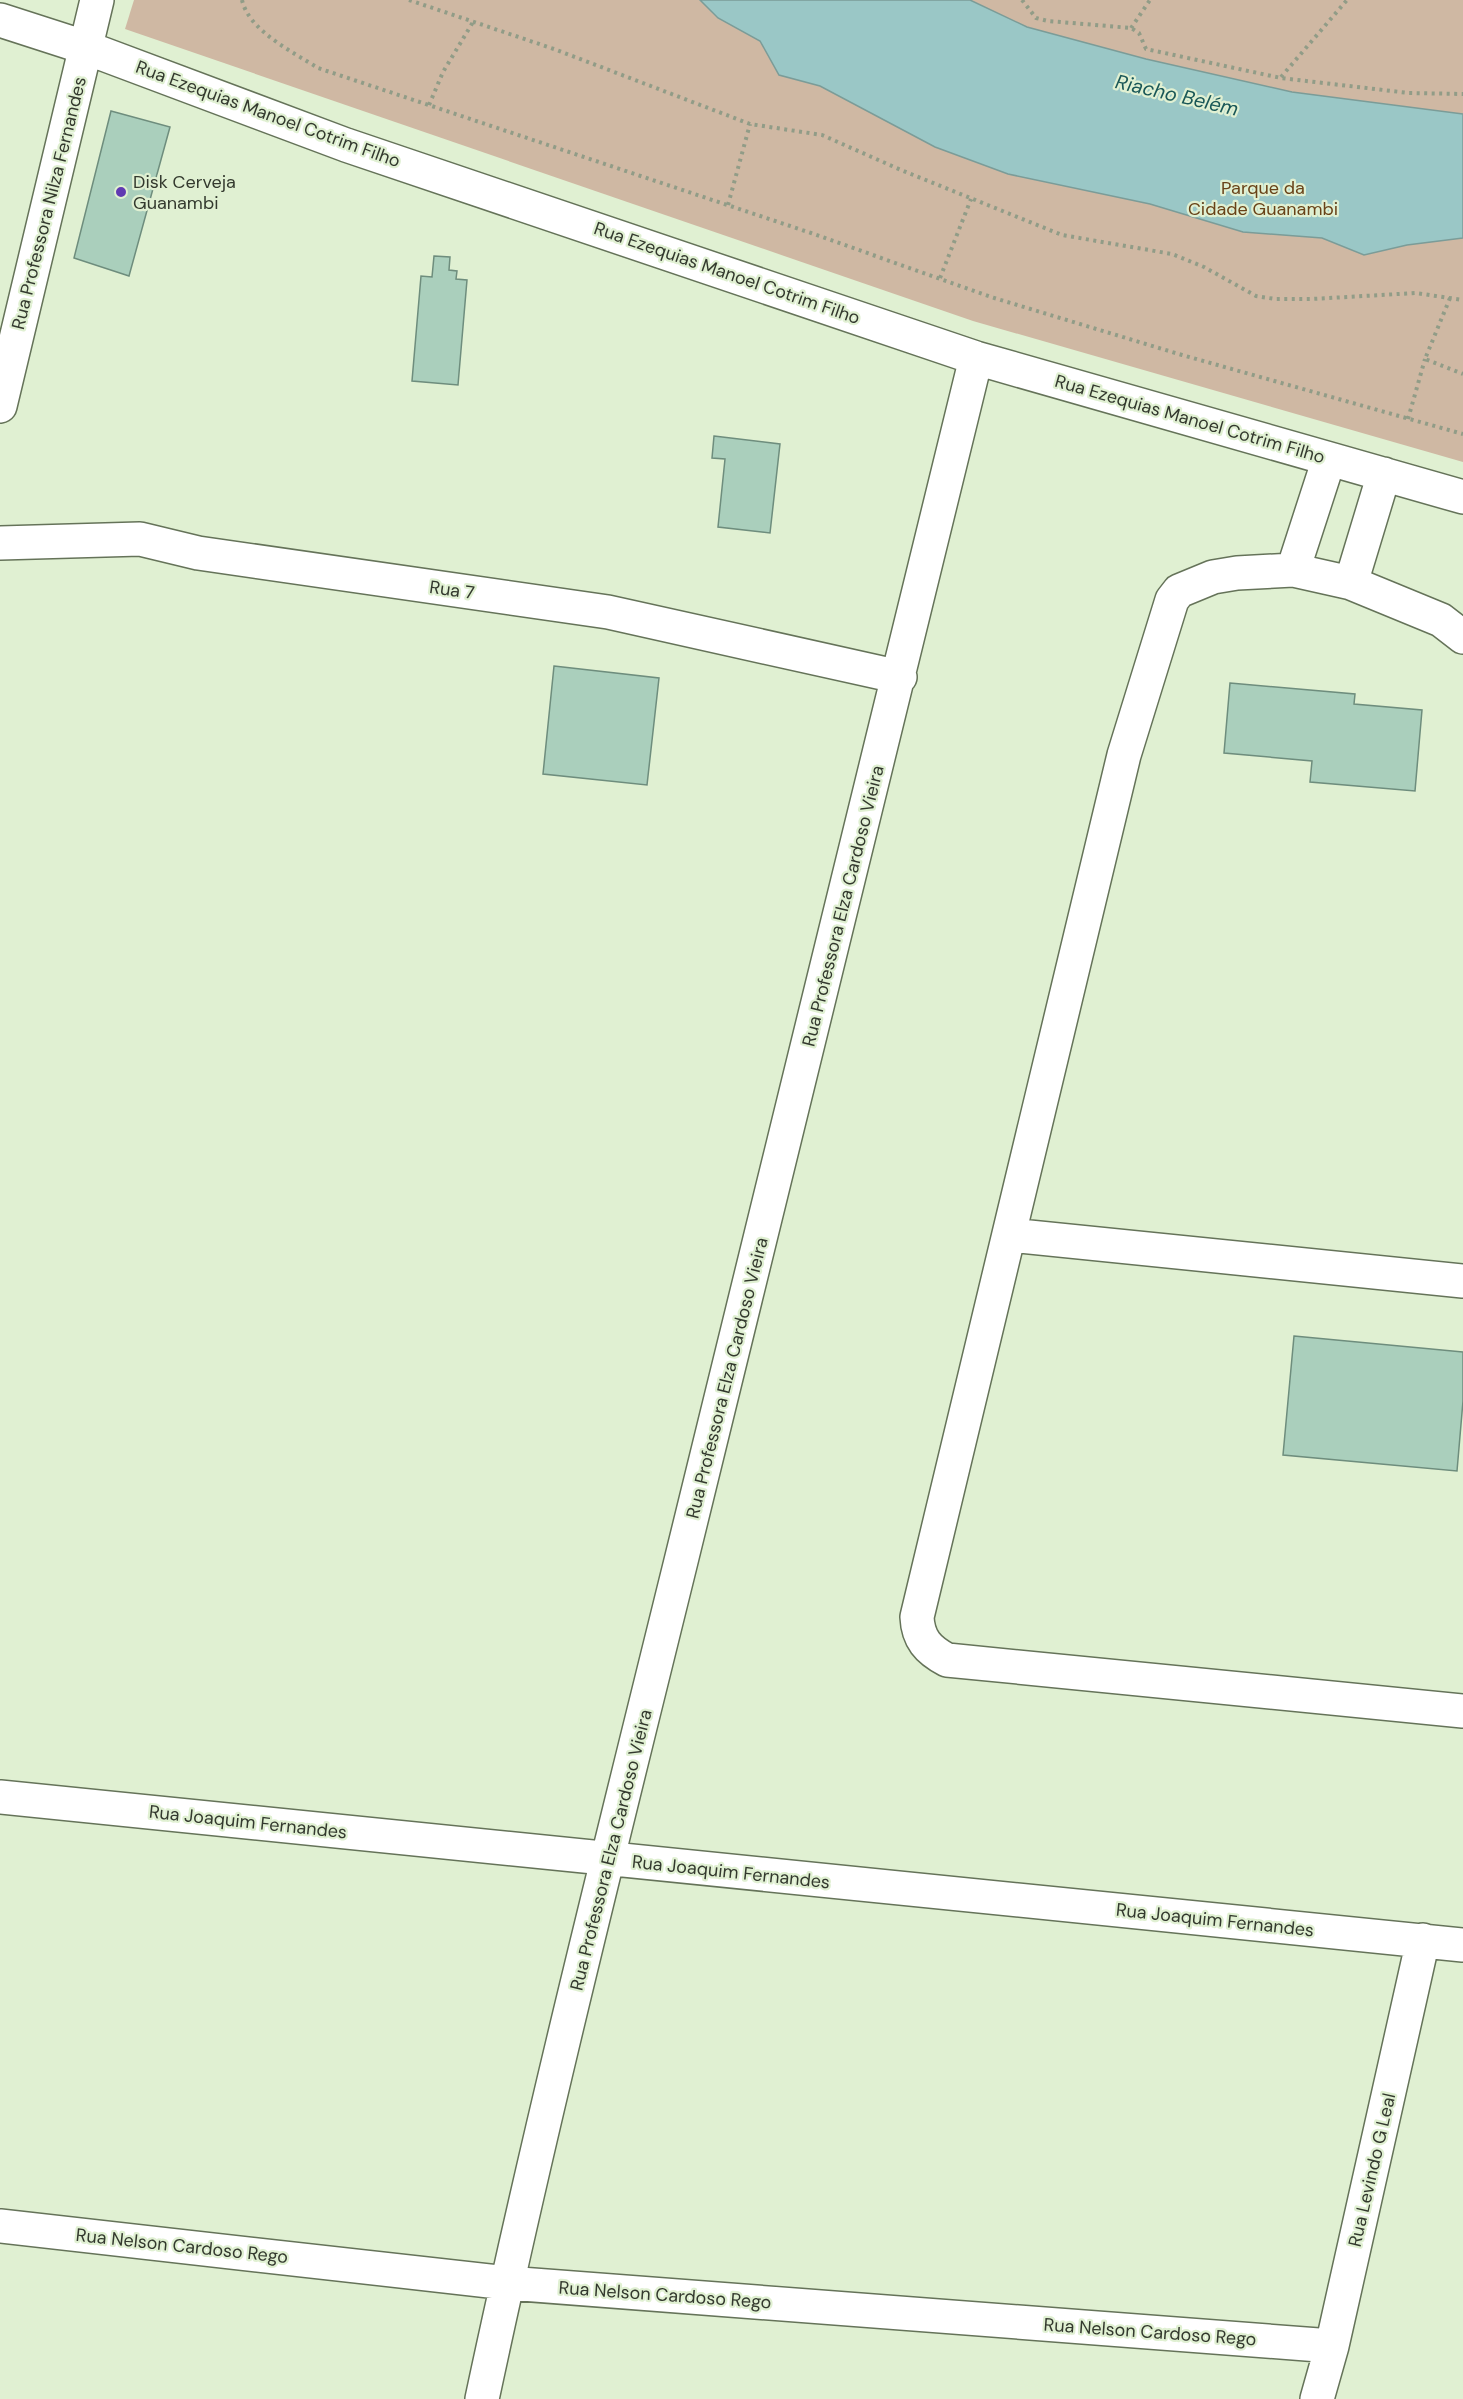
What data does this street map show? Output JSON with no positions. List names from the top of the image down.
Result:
{
  "streets": {
    "street": [
      "Rua Ezequias Manoel Cotrim Filho",
      "Rua Professora Nilza Fernandes",
      "Rua 7",
      "Rua Professora Elza Cardoso Vieira",
      "Rua Joaquim Fernandes",
      "Rua Levindo G Leal",
      "Rua Nelson Cardoso Rego"
    ]
  },
  "crossings": [
    ["Rua Ezequias Manoel Cotrim Filho", "Rua Professora Nilza Fernandes"],
    ["Rua Ezequias Manoel Cotrim Filho", "Rua Professora Elza Cardoso Vieira"],
    ["Rua 7", "Rua Professora Elza Cardoso Vieira"],
    ["Rua Professora Elza Cardoso Vieira", "Rua Joaquim Fernandes"],
    ["Rua Professora Elza Cardoso Vieira", "Rua Nelson Cardoso Rego"],
    ["Rua Joaquim Fernandes", "Rua Levindo G Leal"],
    ["Rua Levindo G Leal", "Rua Nelson Cardoso Rego"]
  ],
  "water": ["Riacho Belém"],
  "parks": ["Parque da Cidade Guanambi"],
  "places": ["Disk Cerveja Guanambi"]
}
